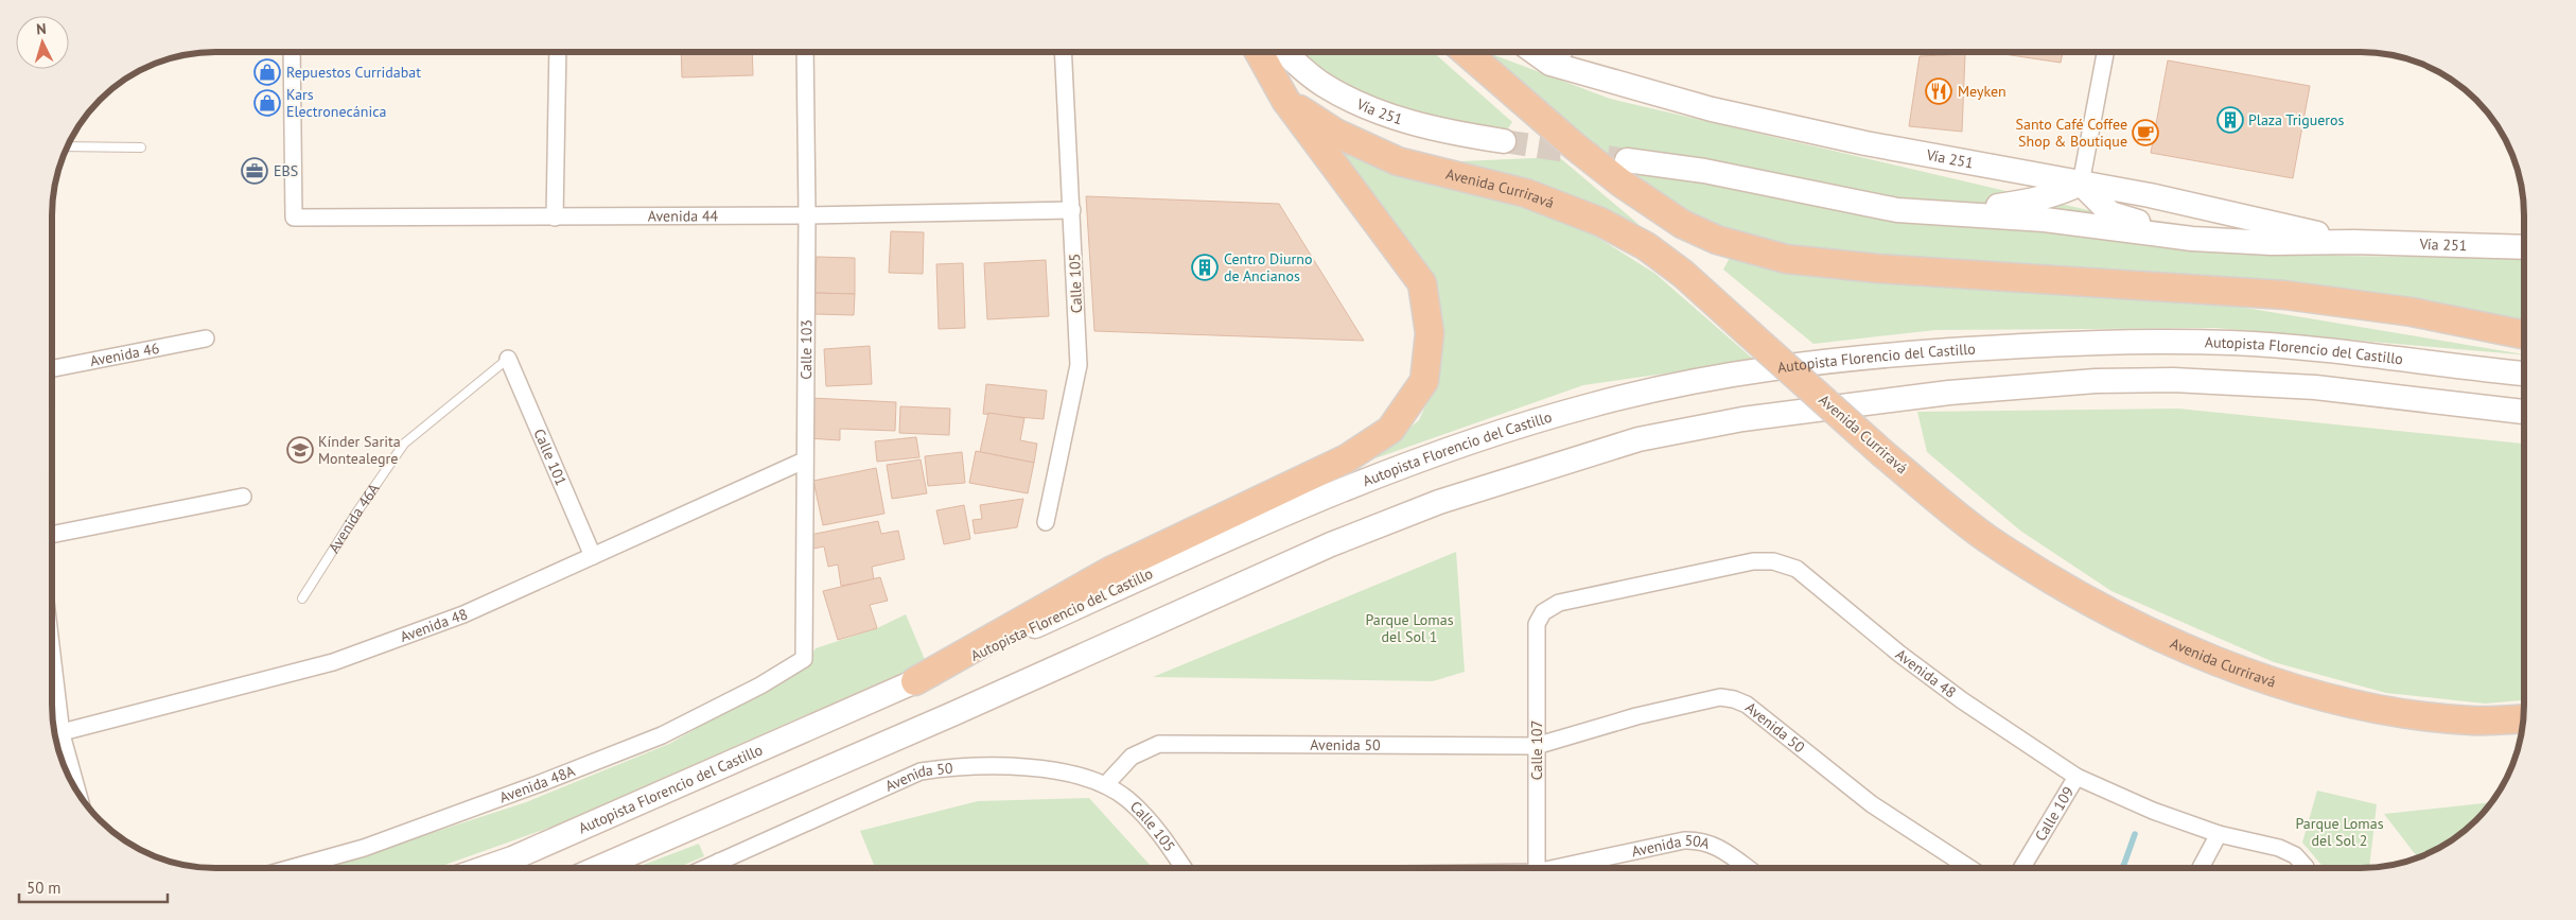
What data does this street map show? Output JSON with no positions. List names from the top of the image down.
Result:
{
  "streets": {
    "highway": ["Avenida Curriravá"],
    "main road": ["Vía 251", "Autopista Florencio del Castillo"],
    "street": [
      "Avenida 44",
      "Calle 105",
      "Calle 103",
      "Avenida 46",
      "Calle 101",
      "Avenida 48",
      "Avenida 50",
      "Calle 107",
      "Avenida 48A",
      "Calle 109",
      "Avenida 50A"
    ],
    "lane": ["Avenida 46A"]
  },
  "crossings": [
    ["Avenida 44", "Calle 105"],
    ["Avenida 44", "Calle 103"],
    ["Calle 105", "Avenida 50"],
    ["Calle 103", "Avenida 48"],
    ["Calle 103", "Avenida 48A"],
    ["Calle 101", "Avenida 46A"],
    ["Calle 101", "Avenida 48"],
    ["Avenida 48", "Calle 107"],
    ["Avenida 48", "Calle 109"],
    ["Avenida 50", "Calle 107"]
  ],
  "parks": ["Parque Lomas del Sol 1", "Parque Lomas del Sol 2"],
  "places": {
    "shop": ["Repuestos Curridabat", "Kars Electronecánica"],
    "restaurant": ["Meyken"],
    "building": ["Plaza Trigueros", "Centro Diurno de Ancianos"],
    "cafe": ["Santo Café Coffee Shop & Boutique"],
    "office": ["EBS"],
    "school or university": ["Kínder Sarita Montealegre"]
  },
  "scale_bar": "50 m",
  "north": "top"
}
